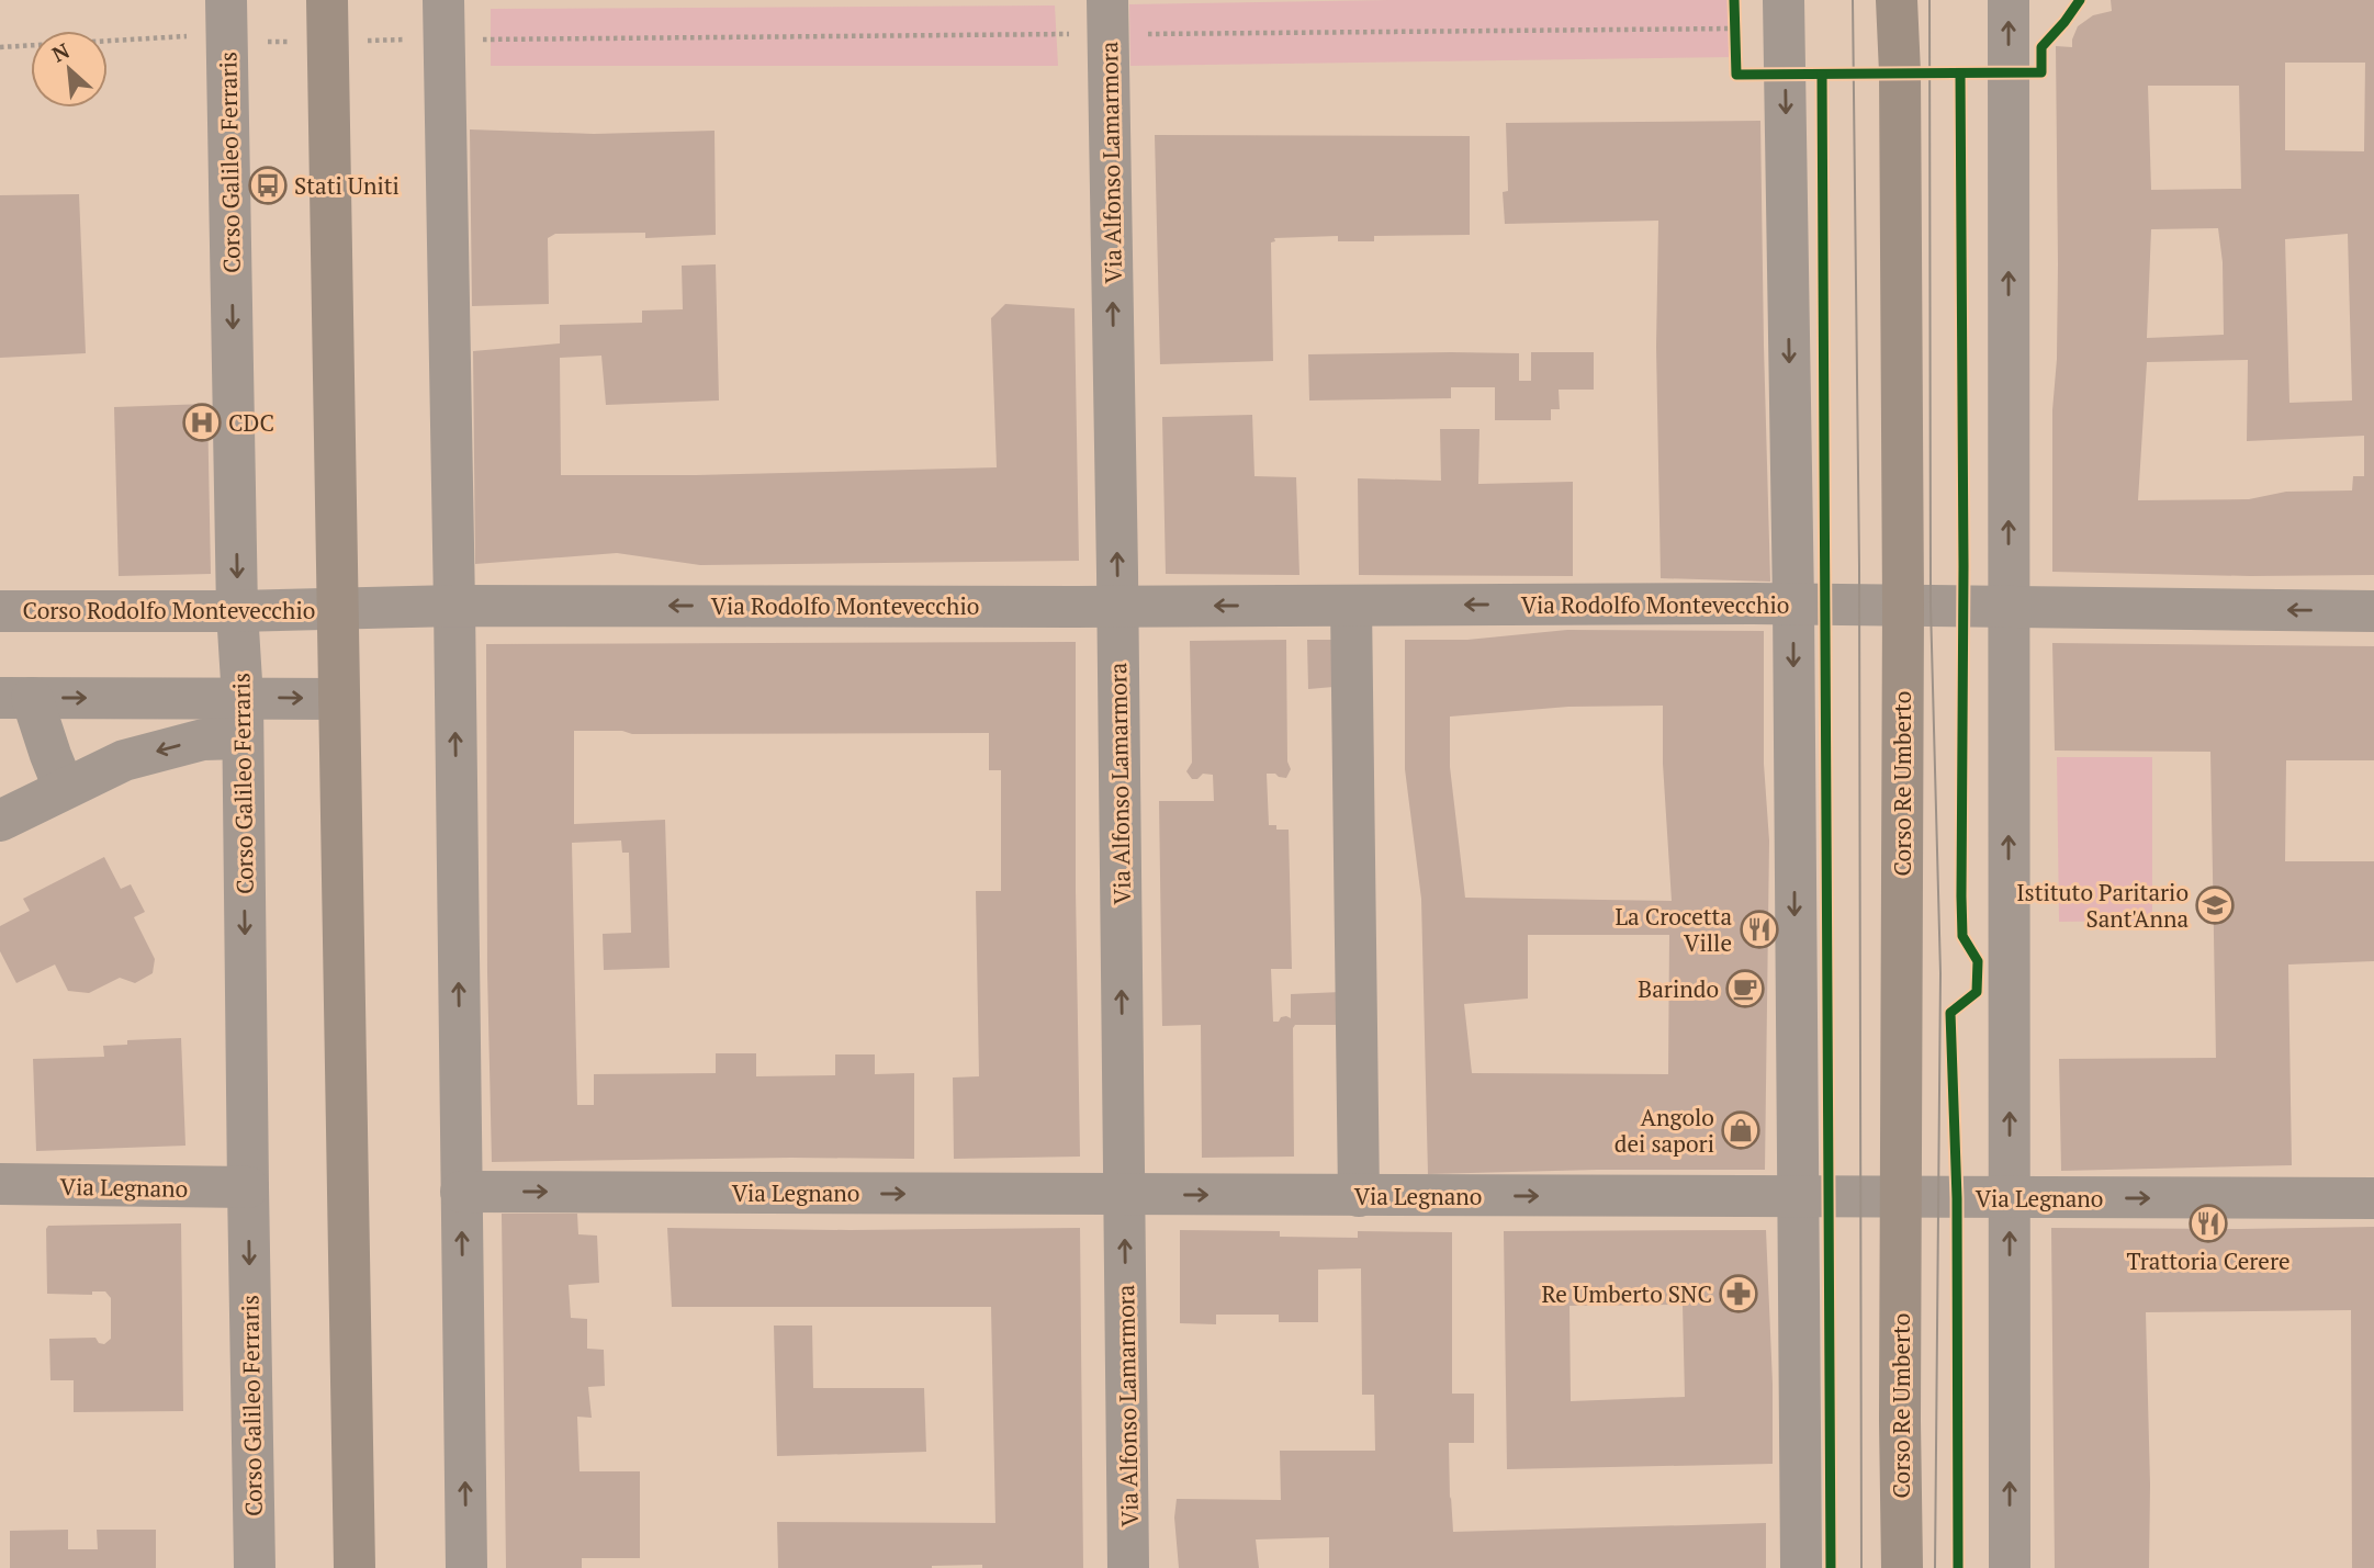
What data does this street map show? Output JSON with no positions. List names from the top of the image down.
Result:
{
  "streets": {
    "main road": ["Corso Re Umberto"],
    "street": [
      "Corso Galileo Ferraris",
      "Via Alfonso Lamarmora",
      "Via Rodolfo Montevecchio",
      "Corso Rodolfo Montevecchio",
      "Via Legnano"
    ]
  },
  "crossings": [
    ["Corso Galileo Ferraris", "Corso Rodolfo Montevecchio"],
    ["Corso Galileo Ferraris", "Via Legnano"],
    ["Via Alfonso Lamarmora", "Via Rodolfo Montevecchio"],
    ["Via Alfonso Lamarmora", "Via Legnano"],
    ["Via Rodolfo Montevecchio", "Corso Rodolfo Montevecchio"],
    ["Via Rodolfo Montevecchio", "Corso Re Umberto"],
    ["Corso Re Umberto", "Via Legnano"]
  ],
  "one_way": ["Via Rodolfo Montevecchio", "Via Legnano"],
  "places": {
    "bus stop": ["Stati Uniti"],
    "hospital": ["CDC"],
    "school or university": ["Istituto Paritario Sant'Anna"],
    "restaurant": ["La Crocetta Ville", "Trattoria Cerere"],
    "cafe": ["Barindo"],
    "shop": ["Angolo dei sapori"],
    "pharmacy": ["Re Umberto SNC"]
  },
  "north": "top left"
}
